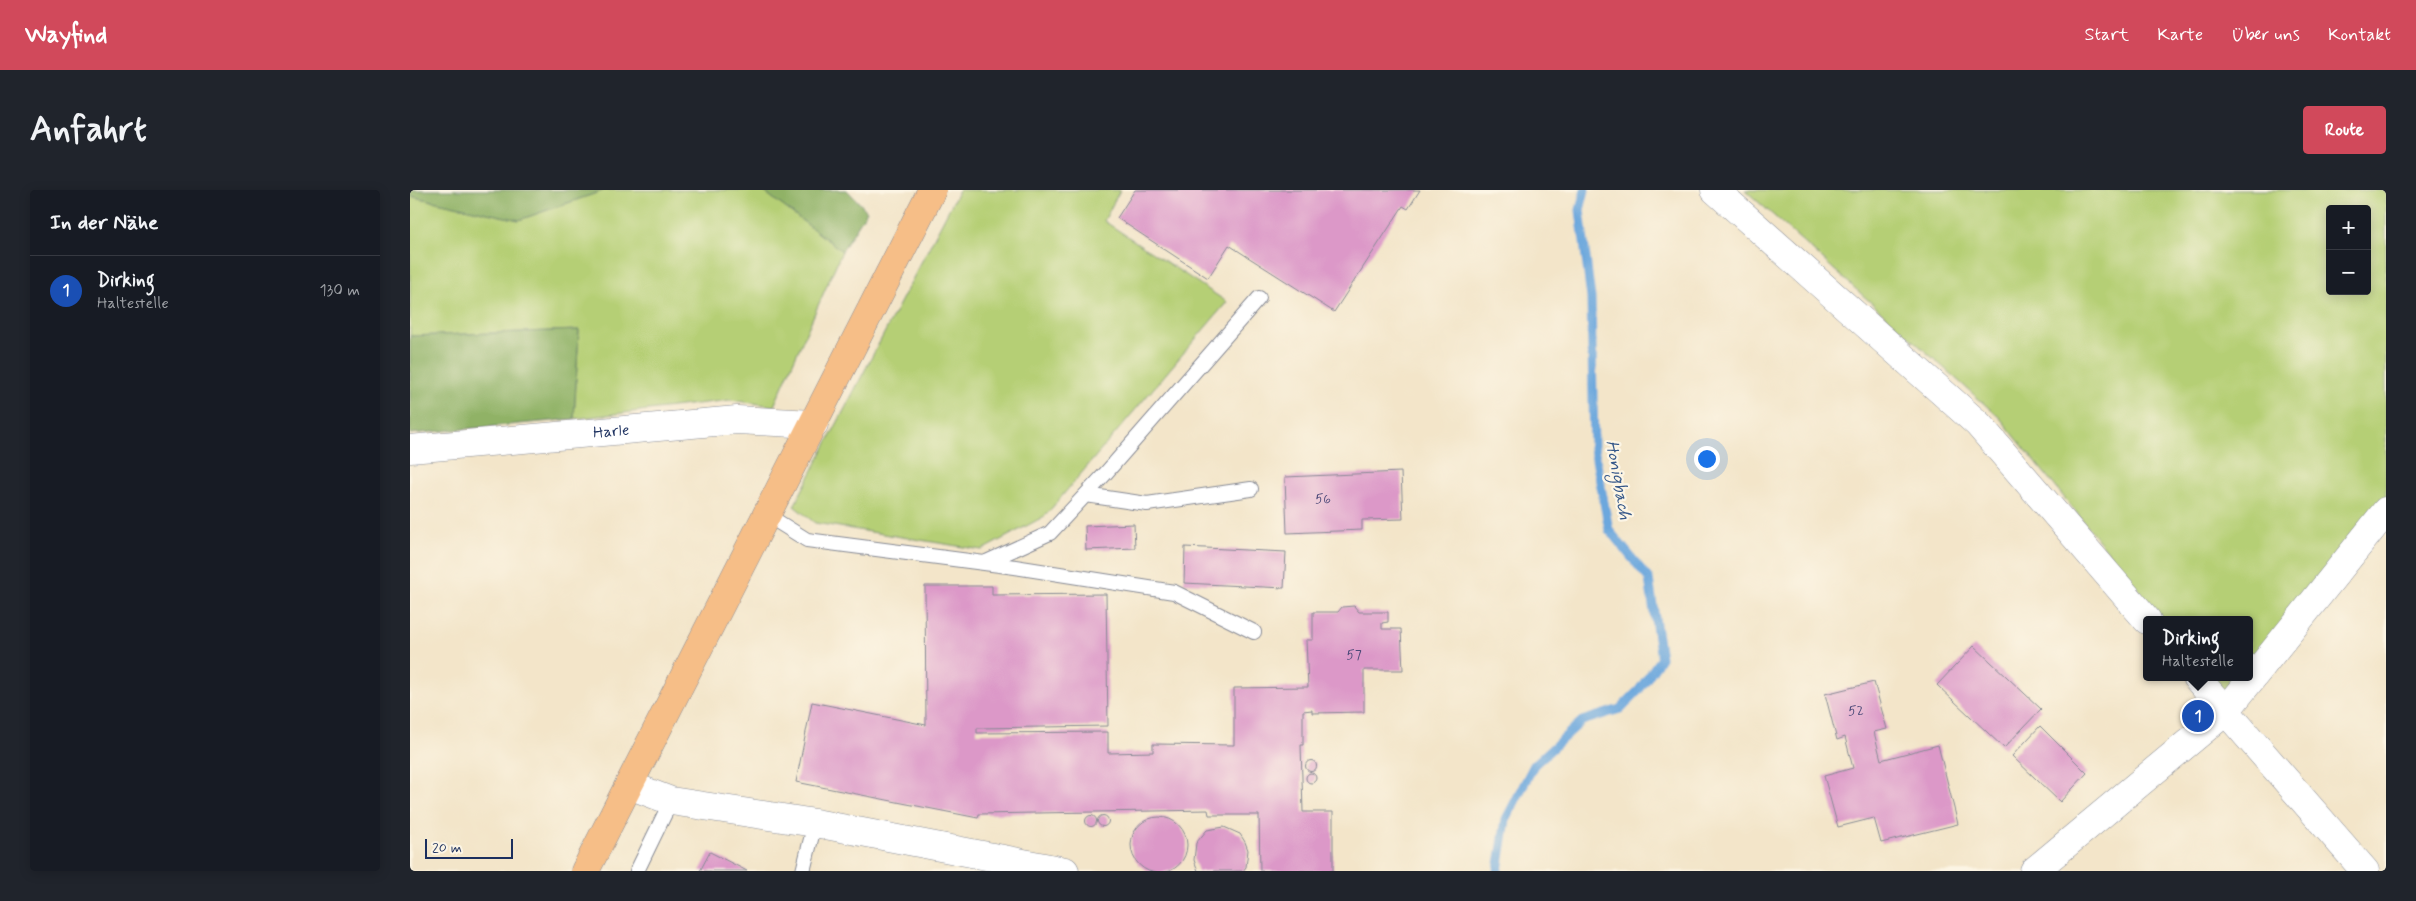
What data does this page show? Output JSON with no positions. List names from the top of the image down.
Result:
{
  "streets": {
    "street": ["Harle"]
  },
  "water": ["Honigbach"],
  "house_numbers": ["56", "57", "52"],
  "scale_bar": "20 m",
  "page": {
    "header": "Wayfind",
    "nav": [
      "Start",
      "Karte",
      "Über uns",
      "Kontakt"
    ],
    "buttons": "Route",
    "title": "Anfahrt",
    "heading": "In der Nähe",
    "map_buttons": ["+", "−"],
    "list": [
      {
        "mark": "1",
        "name": "Dirking",
        "note": "Haltestelle",
        "value": "130 m"
      }
    ],
    "popup": ["Dirking", "Haltestelle"],
    "pins": "1",
    "scale": "20 m"
  }
}
